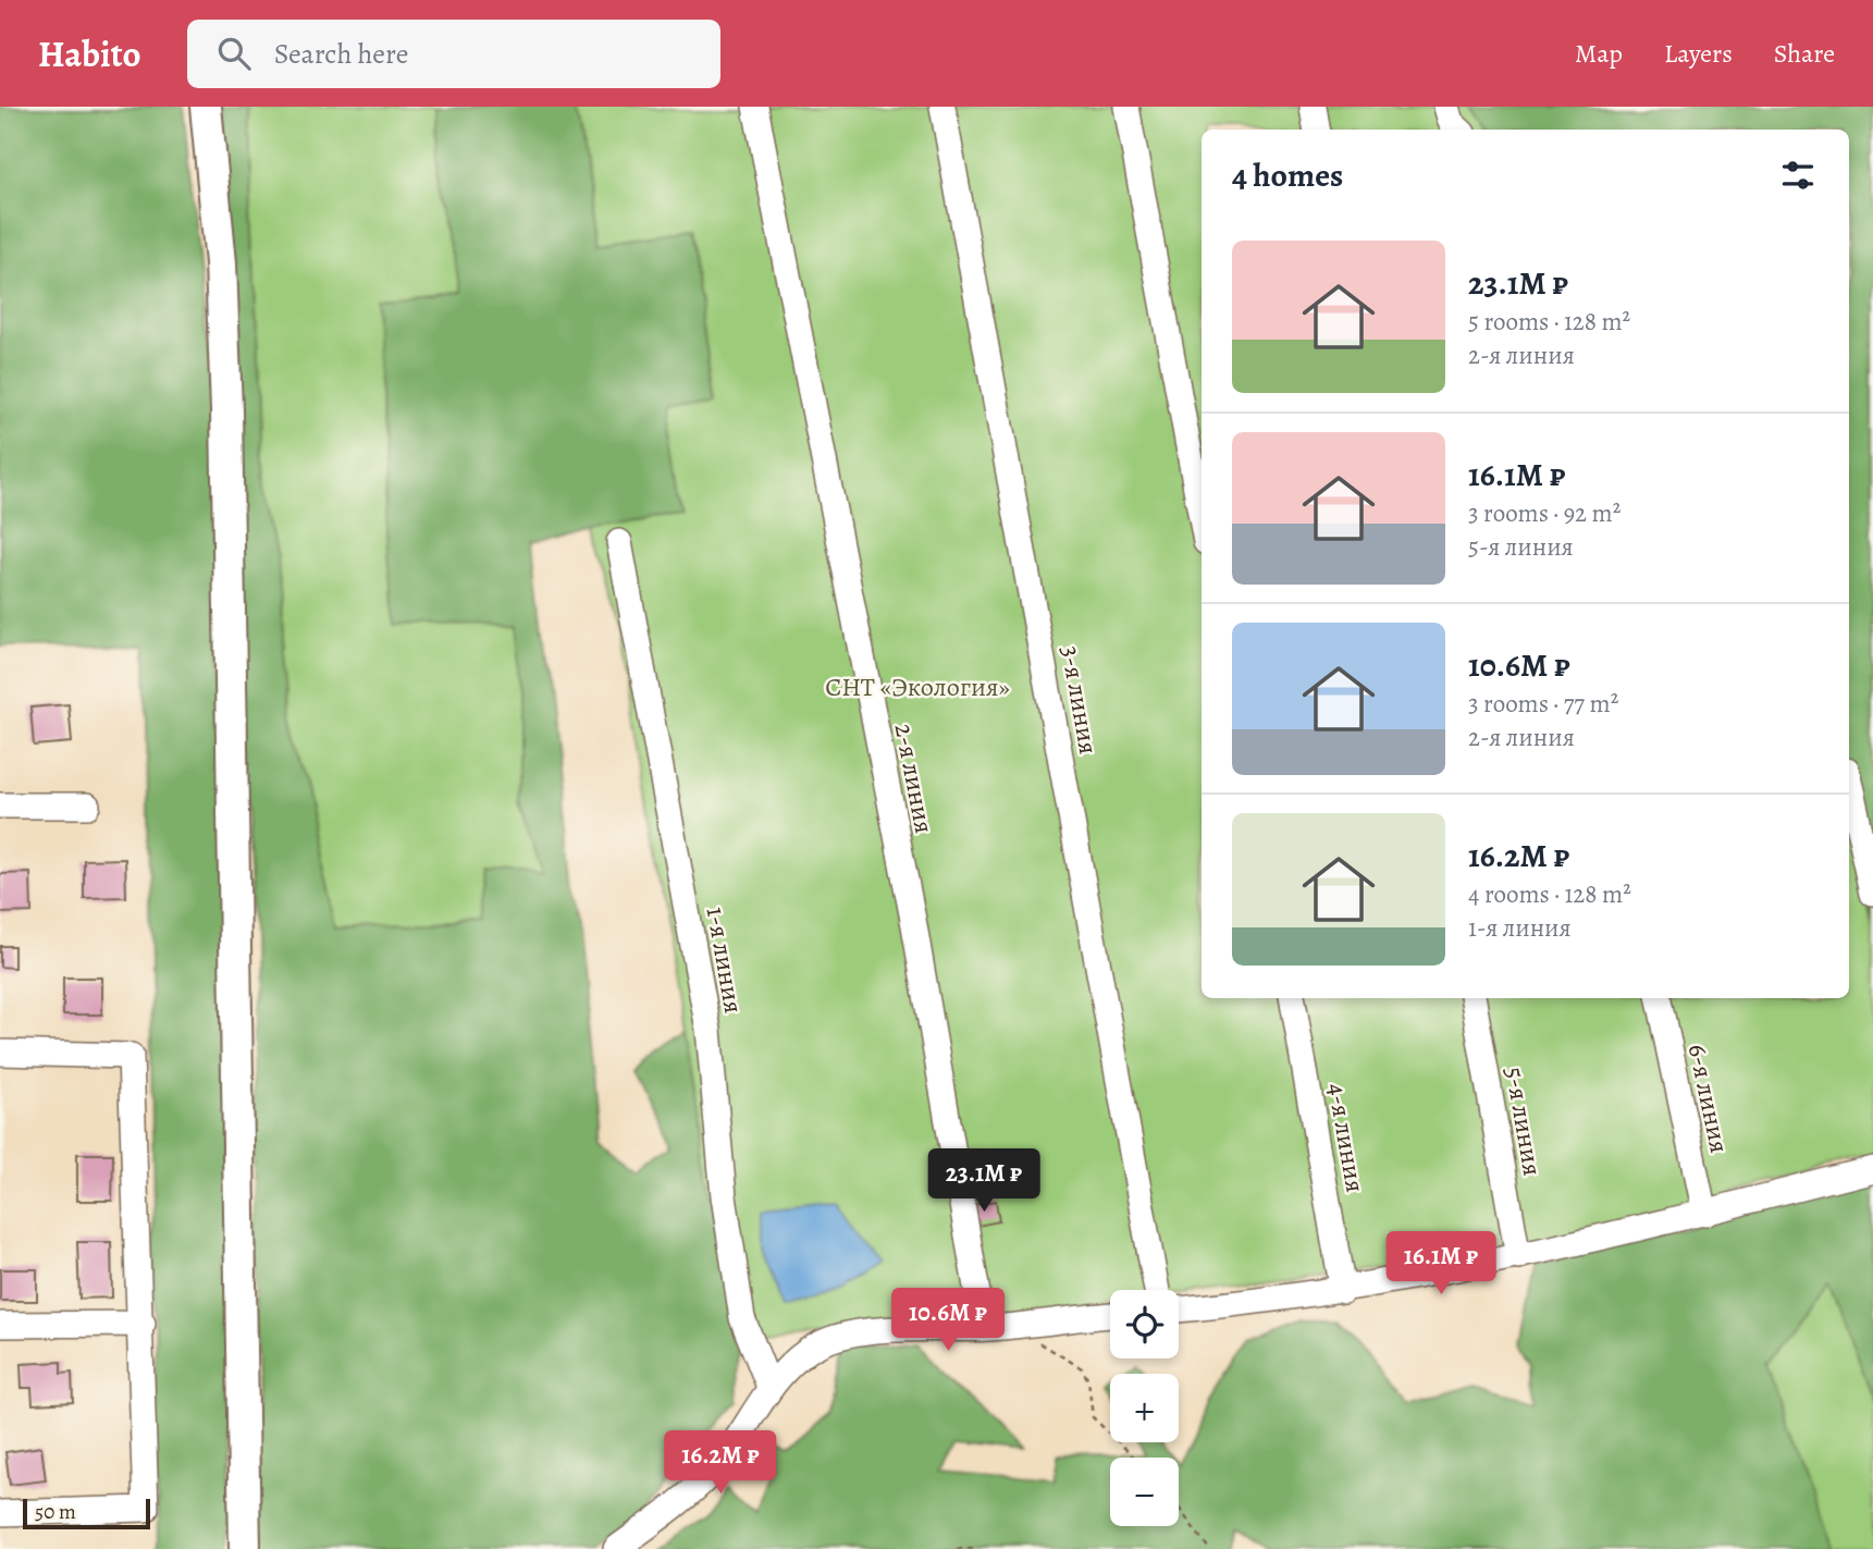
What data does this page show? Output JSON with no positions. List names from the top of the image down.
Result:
{
  "streets": {
    "street": [
      "3-я линия",
      "2-я линия",
      "1-я линия",
      "6-я линия",
      "5-я линия",
      "4-я линия"
    ]
  },
  "parks": ["СНТ «Экология»"],
  "scale_bar": "50 m",
  "page": {
    "header": "Habito",
    "search": "Search here",
    "nav": ["Map", "Layers", "Share"],
    "heading": "4 homes",
    "list": [
      {
        "name": "23.1M ₽",
        "note": "5 rooms · 128 m² · 2-я линия"
      },
      {
        "name": "16.1M ₽",
        "note": "3 rooms · 92 m² · 5-я линия"
      },
      {
        "name": "10.6M ₽",
        "note": "3 rooms · 77 m² · 2-я линия"
      },
      {
        "name": "16.2M ₽",
        "note": "4 rooms · 128 m² · 1-я линия"
      }
    ],
    "price": [
      "23.1M ₽",
      "16.1M ₽",
      "10.6M ₽",
      "16.2M ₽"
    ],
    "map_buttons": ["+", "−"],
    "scale": "50 m"
  }
}
